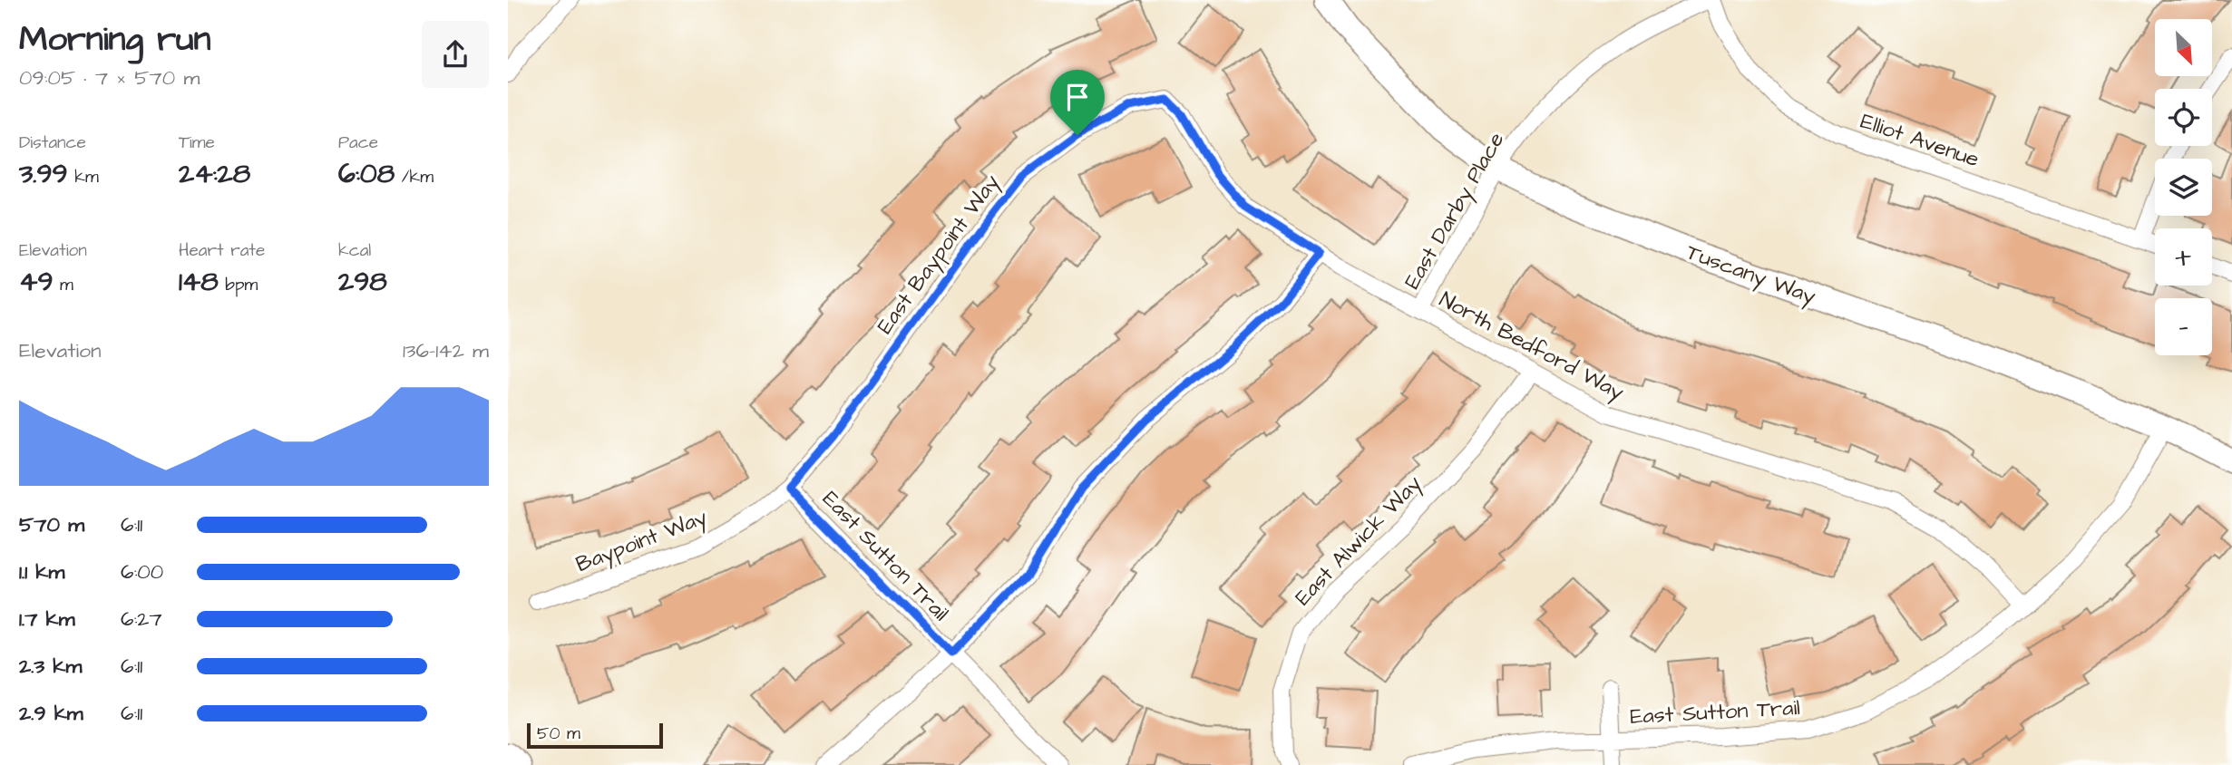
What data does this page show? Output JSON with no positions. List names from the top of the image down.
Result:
{
  "streets": {
    "street": [
      "Elliot Avenue",
      "East Darby Place",
      "East Baypoint Way",
      "Tuscany Way",
      "North Bedford Way",
      "Baypoint Way",
      "East Alwick Way",
      "East Sutton Trail"
    ]
  },
  "crossings": [
    ["Elliot Avenue", "East Darby Place"],
    ["East Darby Place", "Tuscany Way"],
    ["East Darby Place", "North Bedford Way"],
    ["East Baypoint Way", "North Bedford Way"],
    ["East Baypoint Way", "Baypoint Way"],
    ["East Baypoint Way", "East Sutton Trail"],
    ["Tuscany Way", "East Sutton Trail"],
    ["North Bedford Way", "East Alwick Way"],
    ["North Bedford Way", "East Sutton Trail"],
    ["Baypoint Way", "East Sutton Trail"]
  ],
  "scale_bar": "50 m",
  "north": "bottom right",
  "page": {
    "heading": ["Morning run", "09:05 · 7 × 570 m"],
    "map_buttons": ["+", "−"],
    "stats": [
      ["Distance", "3.99 km"],
      ["Time", "24:28"],
      ["Pace", "6:08 /km"],
      ["Elevation", "49 m"],
      ["Heart rate", "148 bpm"],
      ["kcal", "298"]
    ],
    "chart": ["Elevation", "136–142 m"],
    "list": [
      {
        "name": "570 m",
        "note": "6:11"
      },
      {
        "name": "1.1 km",
        "note": "6:00"
      },
      {
        "name": "1.7 km",
        "note": "6:27"
      },
      {
        "name": "2.3 km",
        "note": "6:11"
      },
      {
        "name": "2.9 km",
        "note": "6:11"
      }
    ],
    "scale": "50 m"
  }
}
